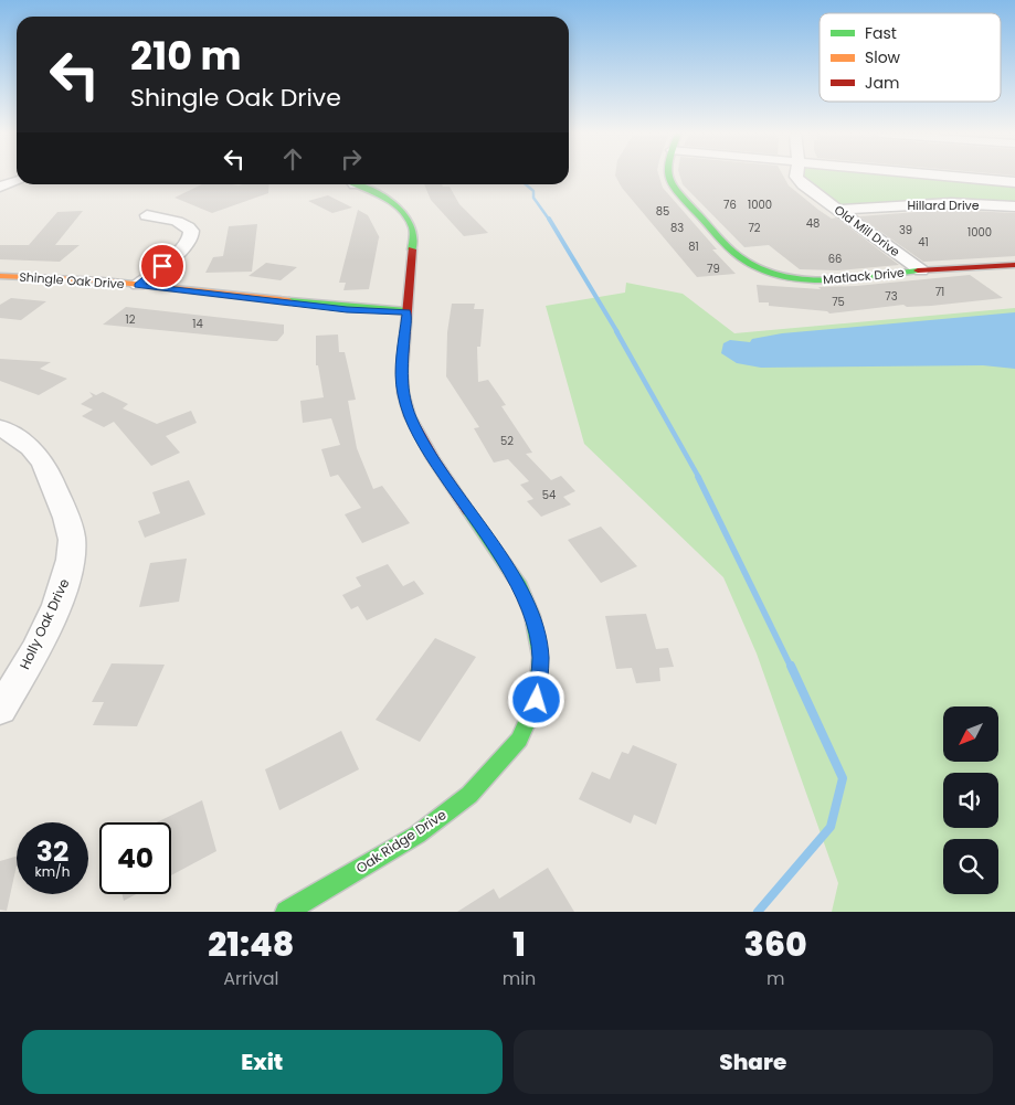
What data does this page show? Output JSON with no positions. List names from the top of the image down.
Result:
{
  "streets": {
    "street": [
      "Hillard Drive",
      "Old Mill Drive",
      "Matlack Drive",
      "Shingle Oak Drive",
      "Holly Oak Drive",
      "Oak Ridge Drive"
    ]
  },
  "crossings": [
    ["Hillard Drive", "Old Mill Drive"],
    ["Old Mill Drive", "Matlack Drive"],
    ["Shingle Oak Drive", "Oak Ridge Drive"]
  ],
  "house_numbers": [
    "76",
    "1000",
    "85",
    "48",
    "83",
    "72",
    "39",
    "1000",
    "41",
    "81",
    "66",
    "79",
    "71",
    "73",
    "75",
    "12",
    "14",
    "52",
    "54"
  ],
  "legend": ["Fast", "Slow", "Jam"],
  "north": "bottom left",
  "page": {
    "turn": ["210 m", "Shingle Oak Drive"],
    "speed": "32 km/h",
    "limit": "40",
    "eta": [
      "21:48",
      "Arrival",
      "1",
      "min",
      "360",
      "m"
    ],
    "buttons": ["Exit", "Share"]
  }
}
